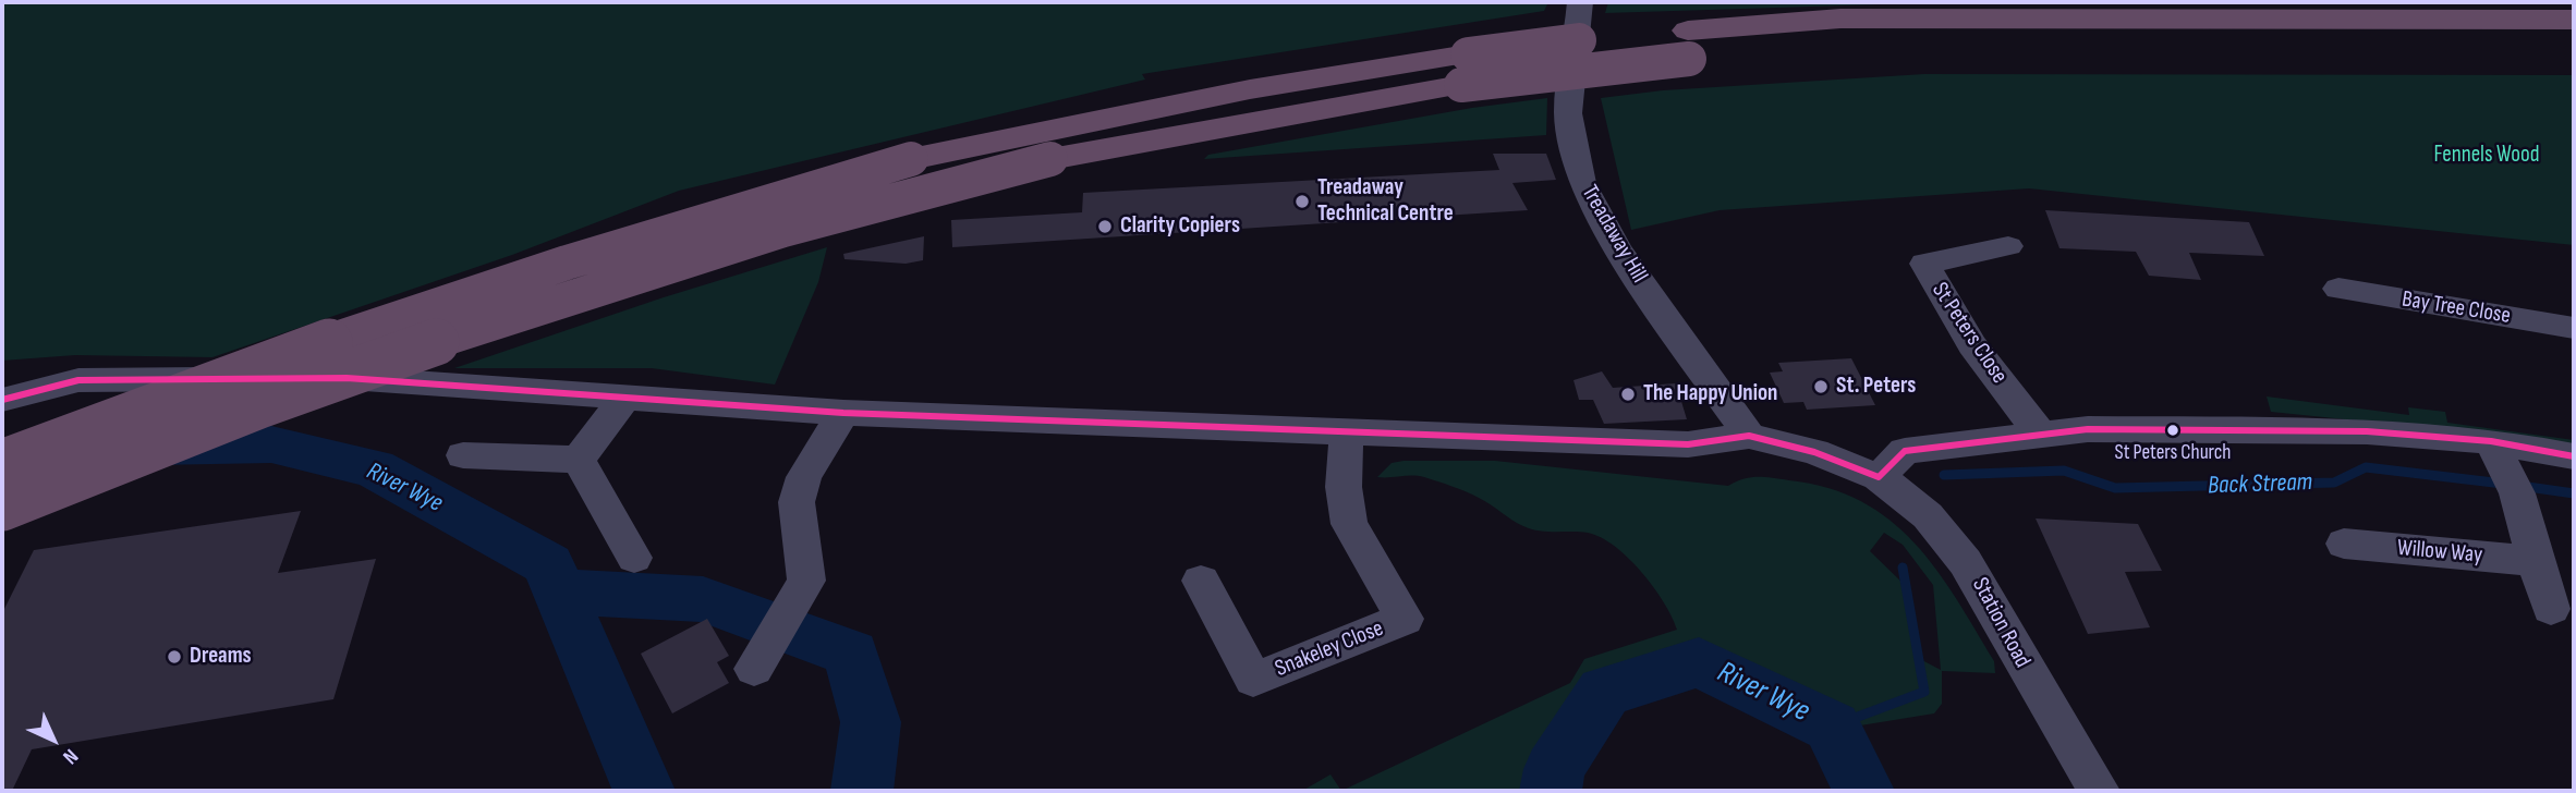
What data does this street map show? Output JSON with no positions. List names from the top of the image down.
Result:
{
  "streets": {
    "street": [
      "Treadaway Hill",
      "Bay Tree Close",
      "St Peters Close",
      "Willow Way",
      "Station Road",
      "Snakeley Close"
    ]
  },
  "crossings": [
    ["Treadaway Hill", "Station Road"]
  ],
  "water": ["Back Stream", "River Wye"],
  "parks": ["Fennels Wood"],
  "places": [
    "Treadaway Technical Centre",
    "Clarity Copiers",
    "St. Peters",
    "The Happy Union",
    "St Peters Church",
    "Dreams"
  ],
  "north": "bottom right"
}
